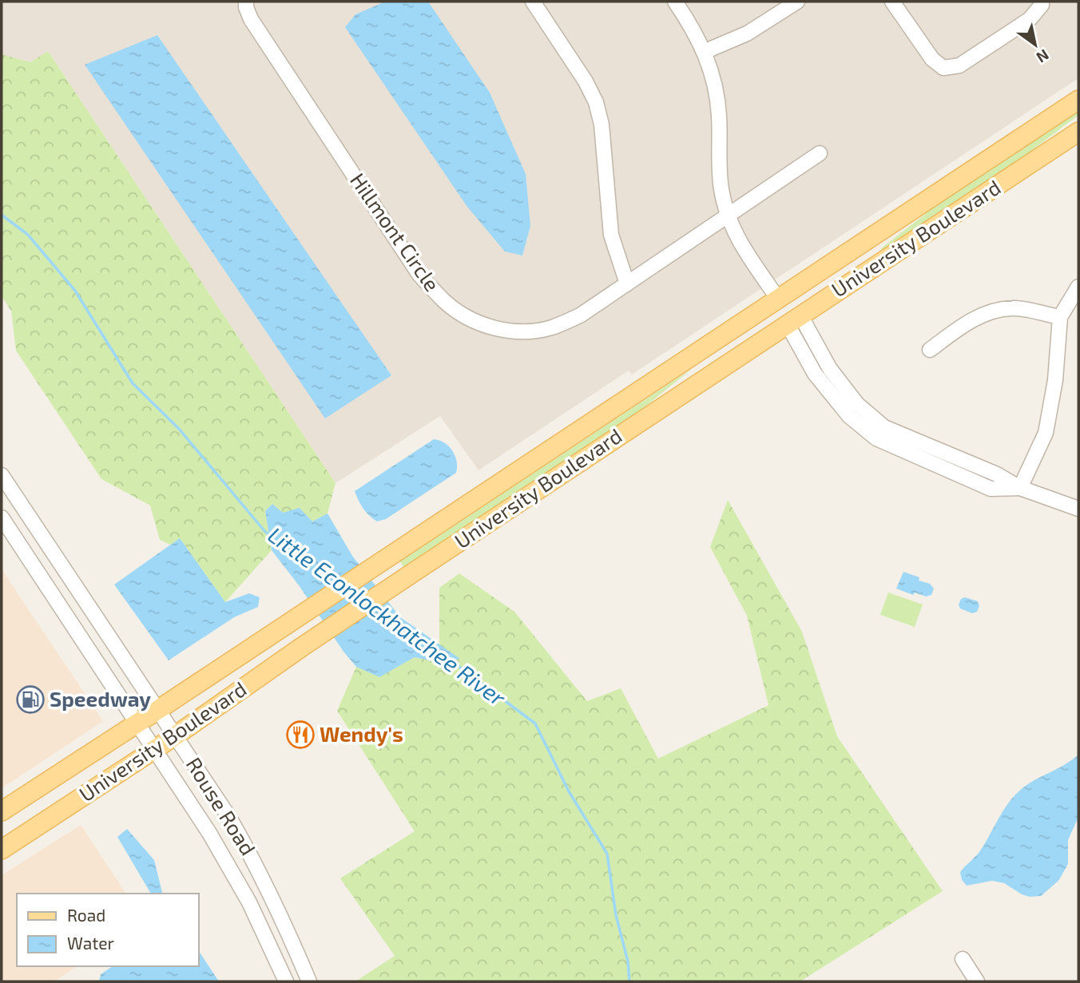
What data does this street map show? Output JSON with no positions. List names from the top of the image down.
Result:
{
  "streets": {
    "main road": ["University Boulevard"],
    "street": ["Hillmont Circle", "Rouse Road"]
  },
  "crossings": [
    ["University Boulevard", "Rouse Road"]
  ],
  "water": ["Little Econlockhatchee River"],
  "places": {
    "fuel station": ["Speedway"],
    "restaurant": ["Wendy's"]
  },
  "legend": ["Road", "Water"],
  "north": "bottom right"
}
